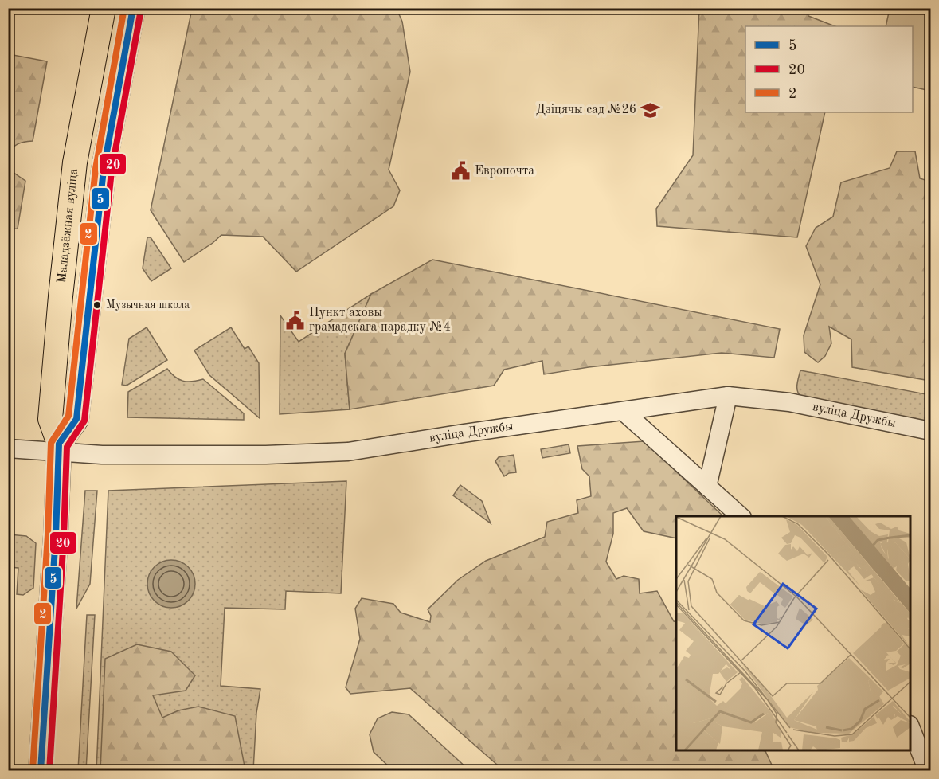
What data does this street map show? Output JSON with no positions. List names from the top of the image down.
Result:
{
  "streets": {
    "main road": ["Маладзёжная вуліца"],
    "street": ["вуліца Дружбы"]
  },
  "crossings": [
    ["Маладзёжная вуліца", "вуліца Дружбы"]
  ],
  "places": {
    "school or university": ["Дзіцячы сад №26"],
    "public building": ["Европочта", "Пункт аховы грамадскага парадку №4"],
    "other": ["Музычная школа"]
  },
  "lines": ["transit line 5", "transit line 2", "transit line 20"],
  "legend": ["5", "20", "2"]
}
